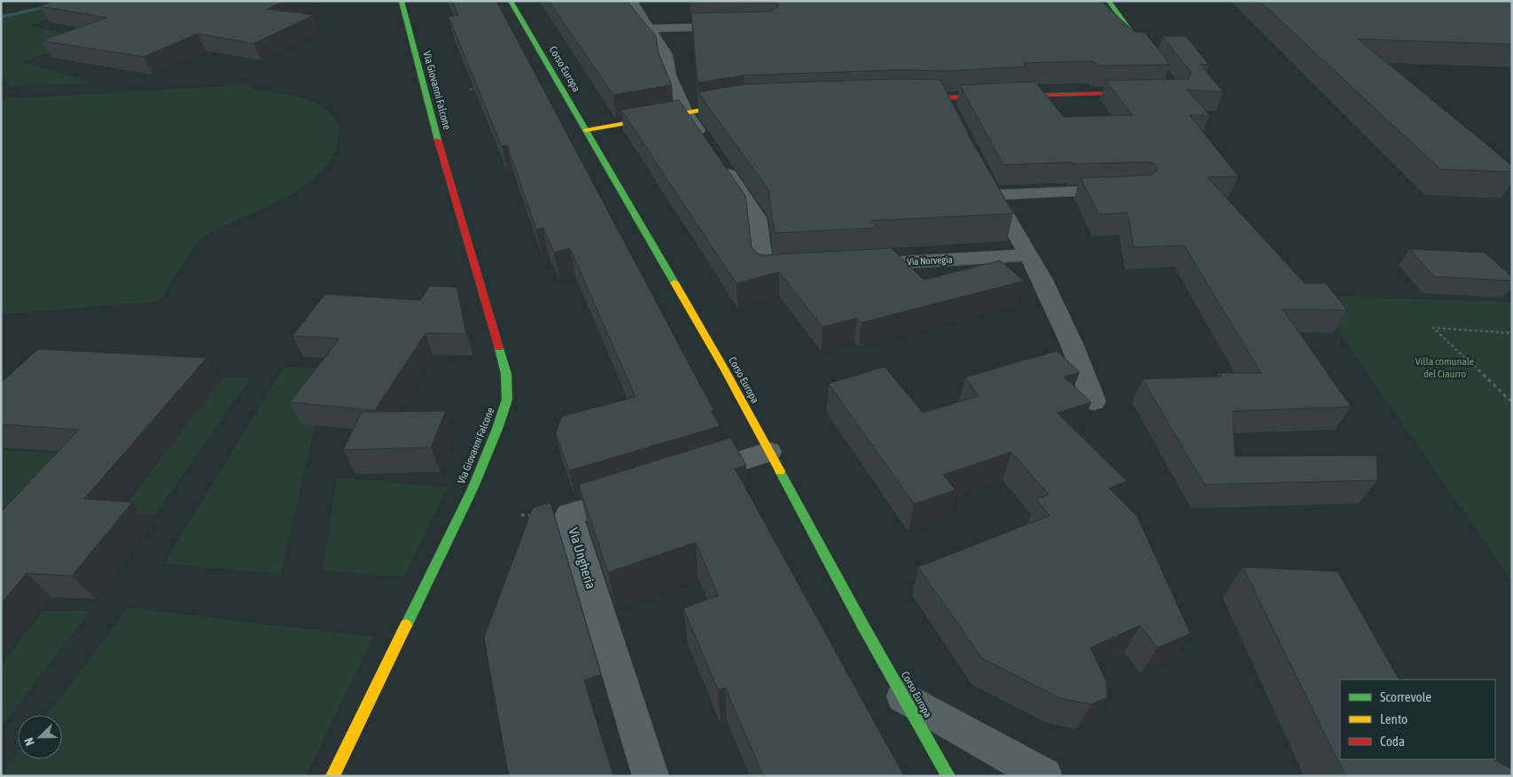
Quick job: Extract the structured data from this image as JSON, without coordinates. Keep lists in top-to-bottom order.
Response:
{
  "streets": {
    "main road": ["Corso Europa", "Via Giovanni Falcone"],
    "street": ["Via Norvegia", "Via Ungheria"]
  },
  "parks": ["Villa comunale del Ciaurro"],
  "legend": ["Scorrevole", "Lento", "Coda"],
  "north": "bottom left"
}
